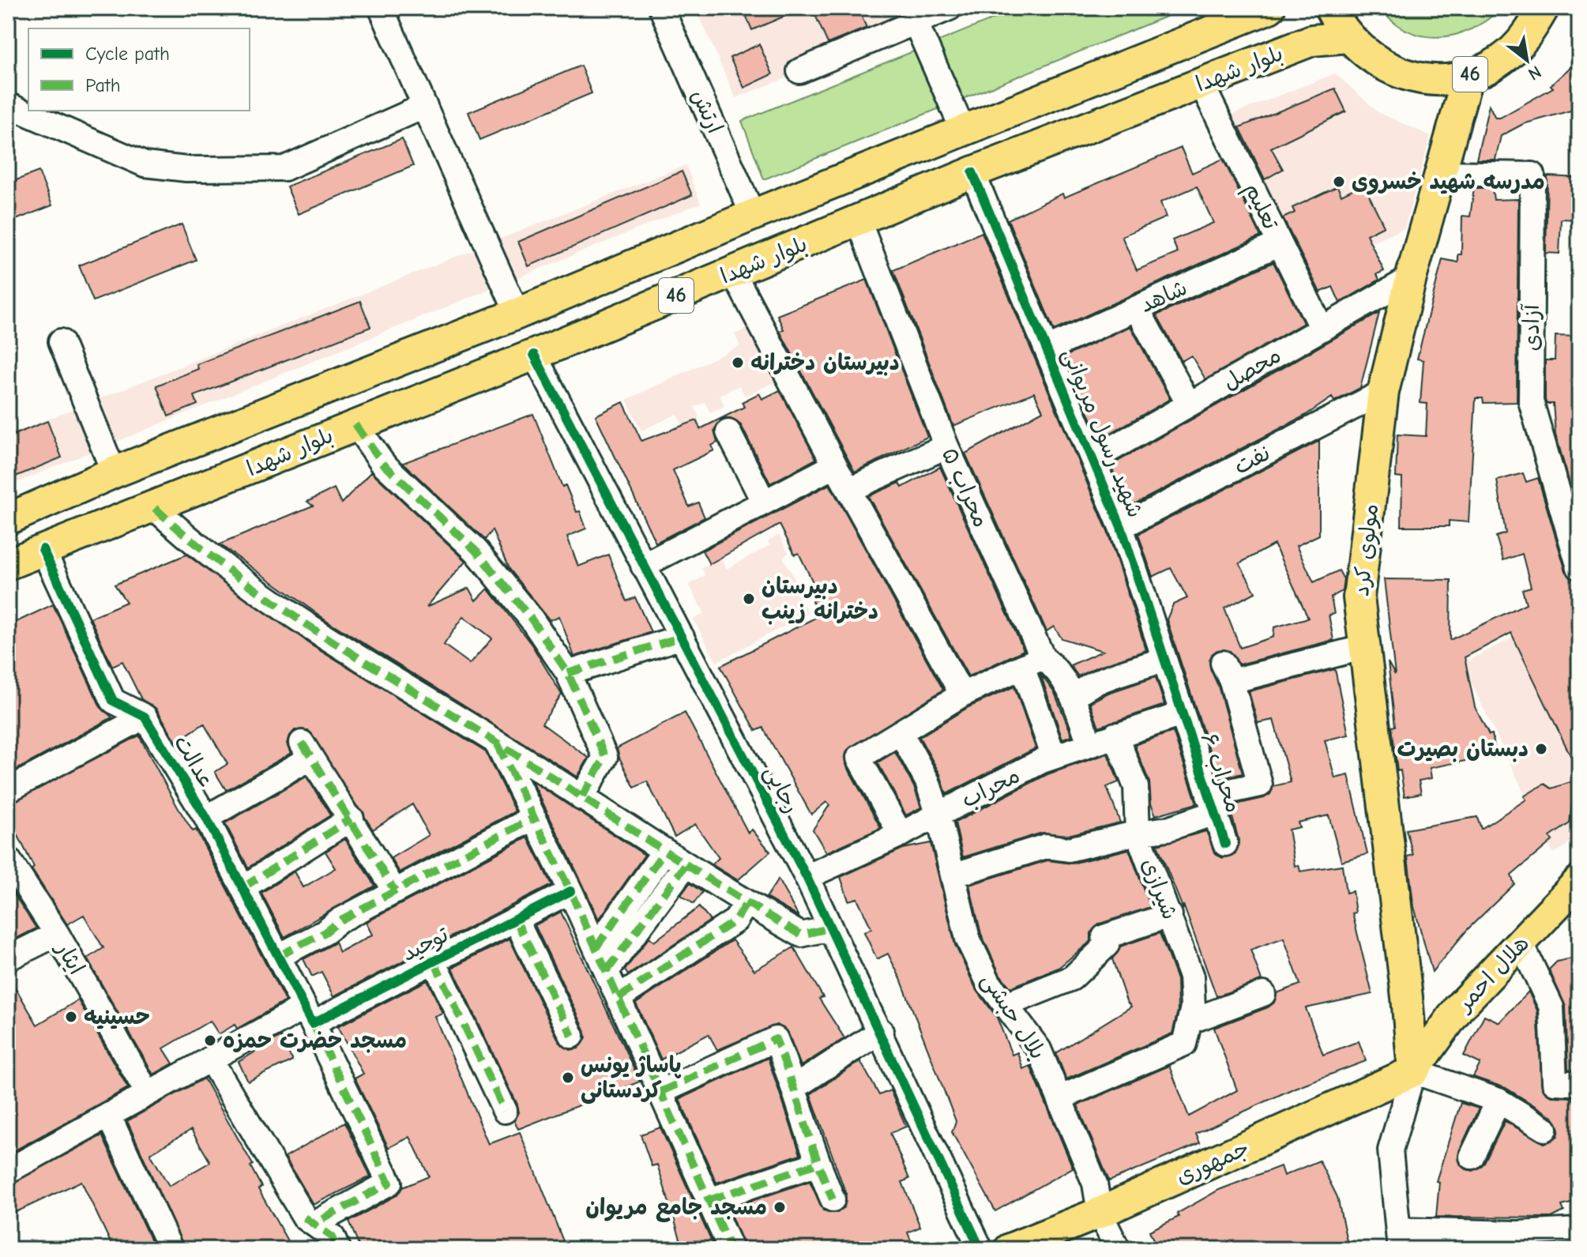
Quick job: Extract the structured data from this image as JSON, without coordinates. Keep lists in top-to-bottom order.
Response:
{
  "streets": {
    "main road": [
      "بلوار شهدا",
      "46",
      "مولوی کرد",
      "هلال احمر",
      "جمهوری"
    ],
    "street": [
      "ارتش",
      "تعلیم",
      "شاهد",
      "آزادی",
      "محصل",
      "شهید رسول مریوانی",
      "نفت",
      "محراب ۵",
      "عدالت",
      "محراب ۶",
      "محراب",
      "رجایی",
      "شیرازی",
      "توحید",
      "ایثار",
      "بلال حبشی"
    ]
  },
  "crossings": [
    ["بلوار شهدا", "46"],
    ["بلوار شهدا", "ارتش"],
    ["بلوار شهدا", "تعلیم"],
    ["بلوار شهدا", "شهید رسول مریوانی"],
    ["بلوار شهدا", "محراب ۵"],
    ["بلوار شهدا", "رجایی"],
    ["46", "مولوی کرد"],
    ["تعلیم", "شاهد"],
    ["تعلیم", "محصل"],
    ["شاهد", "شهید رسول مریوانی"],
    ["آزادی", "مولوی کرد"],
    ["محصل", "شهید رسول مریوانی"],
    ["محصل", "مولوی کرد"],
    ["شهید رسول مریوانی", "نفت"],
    ["شهید رسول مریوانی", "محراب ۶"],
    ["شهید رسول مریوانی", "محراب"],
    ["نفت", "مولوی کرد"],
    ["محراب ۵", "محراب"],
    ["مولوی کرد", "هلال احمر"],
    ["مولوی کرد", "جمهوری"],
    ["عدالت", "توحید"],
    ["محراب ۶", "محراب"],
    ["محراب", "رجایی"],
    ["محراب", "شیرازی"],
    ["محراب", "بلال حبشی"],
    ["توحید", "ایثار"],
    ["هلال احمر", "جمهوری"],
    ["بلال حبشی", "جمهوری"]
  ],
  "places": [
    "مدرسه شهید خسروی",
    "دبیرستان دخترانه",
    "دبیرستان دخترانه زینب",
    "دبستان بصیرت",
    "حسینیه",
    "مسجد حضرت حمزه",
    "پاساژ یونس کردستانی",
    "مسجد جامع مریوان"
  ],
  "legend": ["Cycle path", "Path"],
  "north": "bottom right"
}
